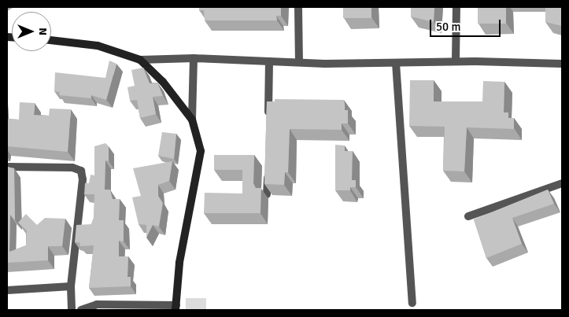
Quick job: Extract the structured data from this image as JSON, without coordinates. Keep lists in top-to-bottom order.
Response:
{
  "scale_bar": "50 m",
  "north": "right"
}
